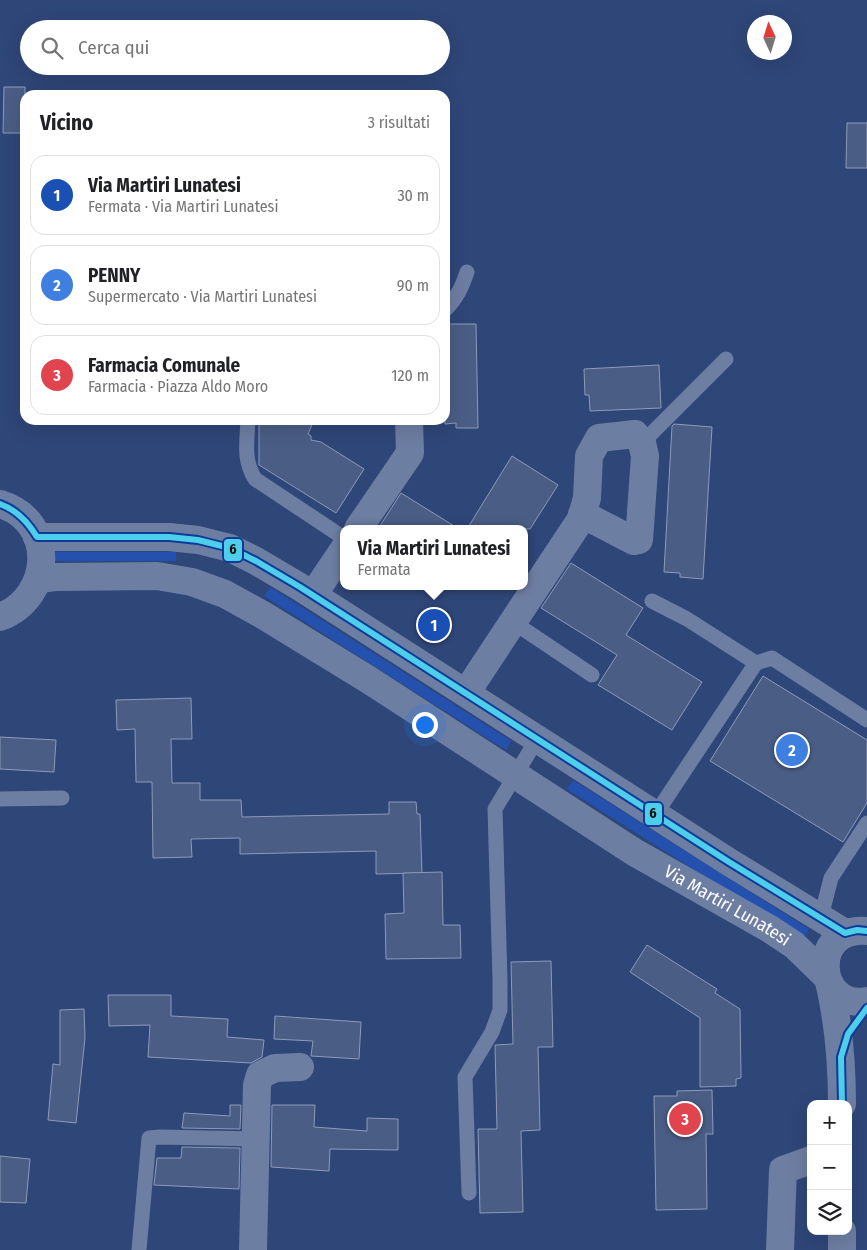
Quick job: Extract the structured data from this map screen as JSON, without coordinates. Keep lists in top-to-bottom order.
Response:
{
  "streets": {
    "street": ["Via Martiri Lunatesi"]
  },
  "lines": ["transit line 6"],
  "north": "top",
  "page": {
    "search": "Cerca qui",
    "heading": ["Vicino", "3 risultati"],
    "list": [
      {
        "mark": "1",
        "name": "Via Martiri Lunatesi",
        "note": "Fermata · Via Martiri Lunatesi",
        "value": "30 m"
      },
      {
        "mark": "2",
        "name": "PENNY",
        "note": "Supermercato · Via Martiri Lunatesi",
        "value": "90 m"
      },
      {
        "mark": "3",
        "name": "Farmacia Comunale",
        "note": "Farmacia · Piazza Aldo Moro",
        "value": "120 m"
      }
    ],
    "popup": ["Via Martiri Lunatesi", "Fermata"],
    "pins": ["1", "2", "3"],
    "map_buttons": ["+", "−"]
  }
}
